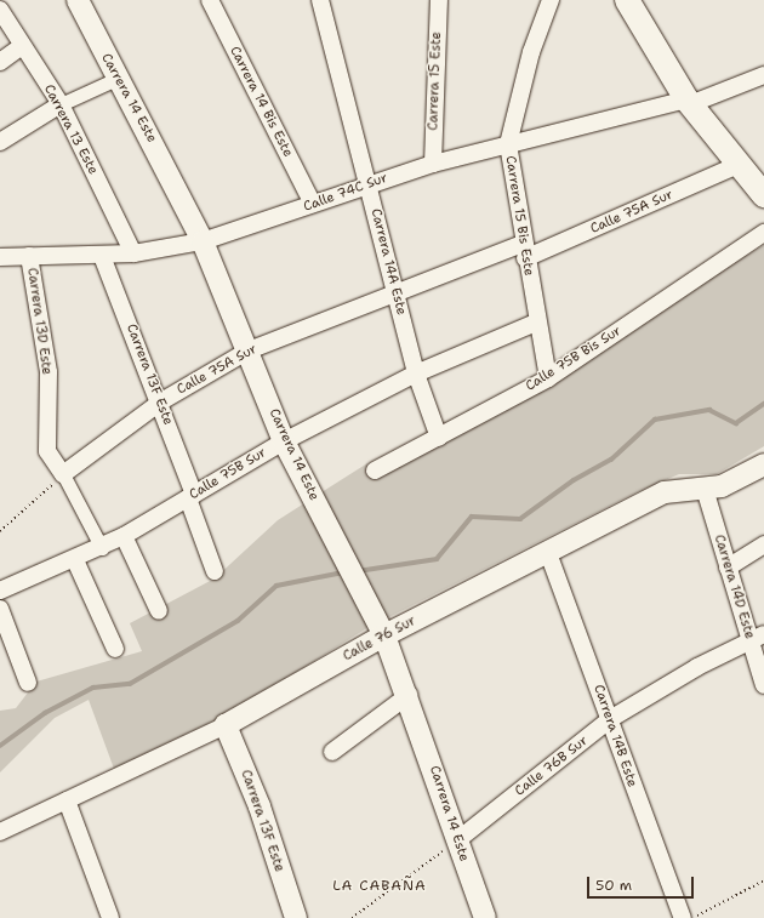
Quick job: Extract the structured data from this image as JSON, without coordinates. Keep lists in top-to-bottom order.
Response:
{
  "streets": {
    "street": [
      "Carrera 15 Este",
      "Carrera 14 Este",
      "Carrera 14 Bis Este",
      "Carrera 13 Este",
      "Calle 74C Sur",
      "Calle 75A Sur",
      "Carrera 15 Bis Este",
      "Carrera 14A Este",
      "Carrera 13D Este",
      "Calle 75B Bis Sur",
      "Carrera 13F Este",
      "Calle 75B Sur",
      "Carrera 14D Este",
      "Calle 76 Sur",
      "Carrera 14B Este",
      "Calle 76B Sur"
    ]
  },
  "crossings": [
    ["Carrera 15 Este", "Calle 74C Sur"],
    ["Carrera 14 Este", "Calle 74C Sur"],
    ["Carrera 14 Este", "Calle 75A Sur"],
    ["Carrera 14 Este", "Calle 75B Sur"],
    ["Carrera 14 Este", "Calle 76 Sur"],
    ["Carrera 14 Este", "Calle 76B Sur"],
    ["Carrera 14 Bis Este", "Calle 74C Sur"],
    ["Carrera 13 Este", "Calle 74C Sur"],
    ["Calle 74C Sur", "Carrera 15 Bis Este"],
    ["Calle 74C Sur", "Carrera 14A Este"],
    ["Calle 74C Sur", "Carrera 13D Este"],
    ["Calle 74C Sur", "Carrera 13F Este"],
    ["Calle 75A Sur", "Carrera 15 Bis Este"],
    ["Calle 75A Sur", "Carrera 14A Este"],
    ["Calle 75A Sur", "Carrera 13D Este"],
    ["Calle 75A Sur", "Carrera 13F Este"],
    ["Carrera 15 Bis Este", "Calle 75B Bis Sur"],
    ["Carrera 15 Bis Este", "Calle 75B Sur"],
    ["Carrera 14A Este", "Calle 75B Bis Sur"],
    ["Carrera 14A Este", "Calle 75B Sur"],
    ["Carrera 13D Este", "Calle 75B Sur"],
    ["Carrera 13F Este", "Calle 75B Sur"],
    ["Carrera 13F Este", "Calle 76 Sur"],
    ["Carrera 14D Este", "Calle 76 Sur"],
    ["Carrera 14D Este", "Calle 76B Sur"],
    ["Calle 76 Sur", "Carrera 14B Este"],
    ["Carrera 14B Este", "Calle 76B Sur"]
  ],
  "districts": ["LA CABAÑA"],
  "scale_bar": "50 m"
}
